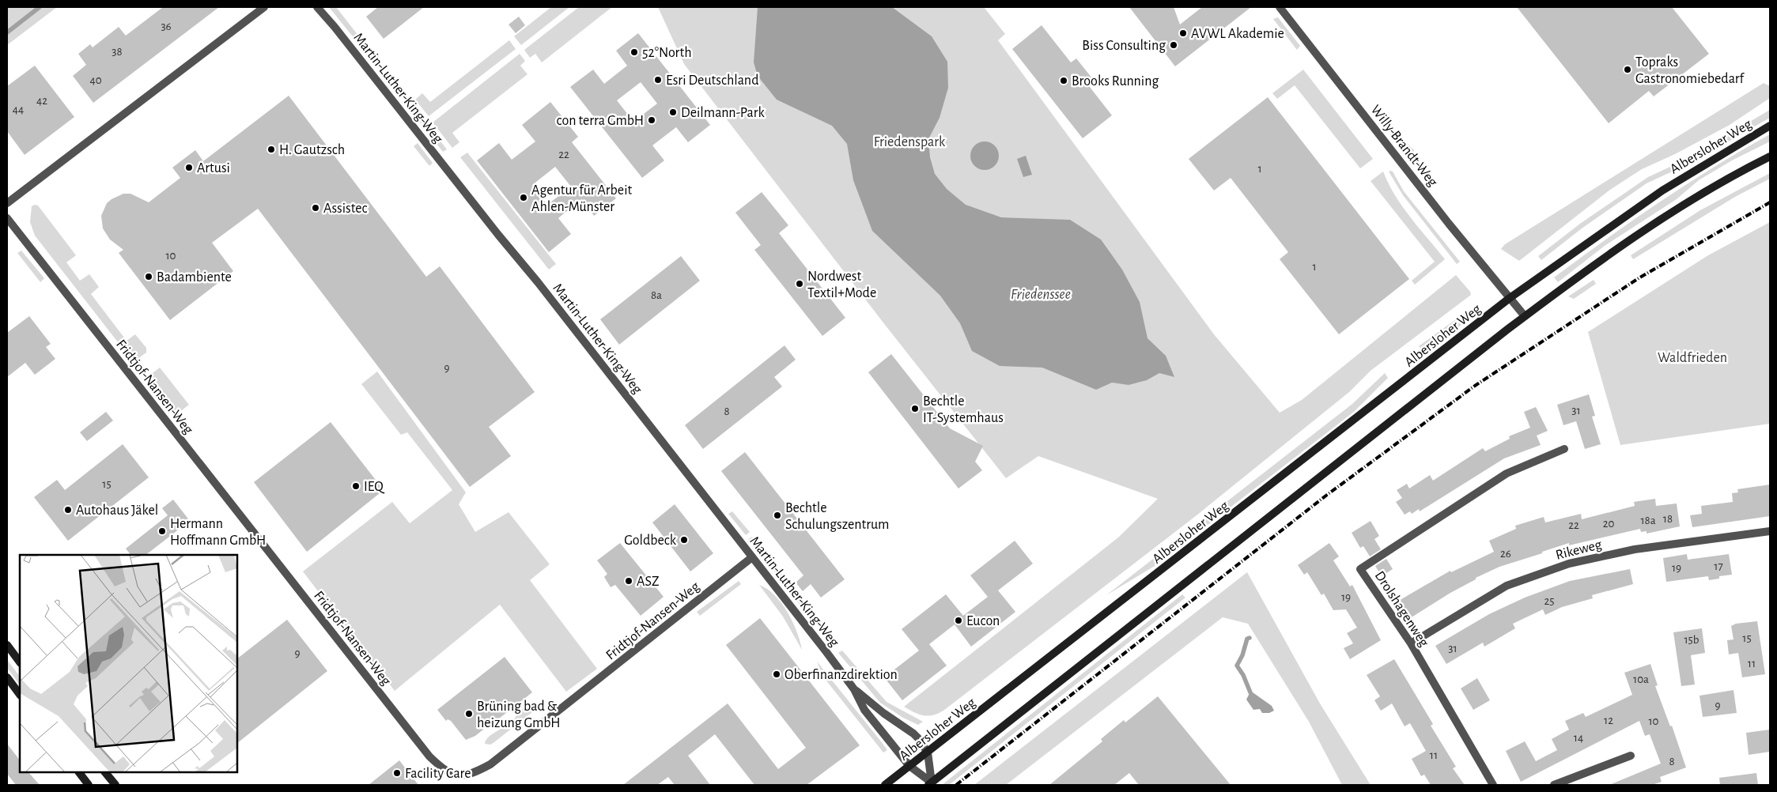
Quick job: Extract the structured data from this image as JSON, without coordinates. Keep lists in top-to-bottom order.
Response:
{
  "streets": {
    "main road": ["Albersloher Weg"],
    "street": [
      "Martin-Luther-King-Weg",
      "Willy-Brandt-Weg",
      "Fridtjof-Nansen-Weg",
      "Rikeweg",
      "Drolshagenweg"
    ]
  },
  "crossings": [
    ["Martin-Luther-King-Weg", "Albersloher Weg"],
    ["Martin-Luther-King-Weg", "Fridtjof-Nansen-Weg"],
    ["Willy-Brandt-Weg", "Albersloher Weg"],
    ["Rikeweg", "Drolshagenweg"]
  ],
  "water": ["Friedenssee"],
  "parks": ["Friedenspark", "Waldfrieden"],
  "places": [
    "AVWL Akademie",
    "Biss Consulting",
    "52°North",
    "Topraks Gastronomiebedarf",
    "Esri Deutschland",
    "Brooks Running",
    "Deilmann-Park",
    "con terra GmbH",
    "H. Gautzsch",
    "Artusi",
    "Agentur für Arbeit Ahlen-Münster",
    "Assistec",
    "Badambiente",
    "Nordwest Textil+Mode",
    "Bechtle IT-Systemhaus",
    "IEQ",
    "Autohaus Jäkel",
    "Bechtle Schulungszentrum",
    "Hermann Hoffmann GmbH",
    "Goldbeck",
    "ASZ",
    "Eucon",
    "Oberfinanzdirektion",
    "Brüning bad & heizung GmbH",
    "Facility Care"
  ],
  "house_numbers": [
    "36",
    "38",
    "40",
    "42",
    "44",
    "22",
    "1",
    "10",
    "1",
    "8a",
    "9",
    "31",
    "8",
    "15",
    "18",
    "18a",
    "20",
    "22",
    "26",
    "17",
    "19",
    "19",
    "25",
    "15",
    "15b",
    "31",
    "9",
    "11",
    "10a",
    "9",
    "12",
    "10",
    "14",
    "11",
    "8"
  ]
}
